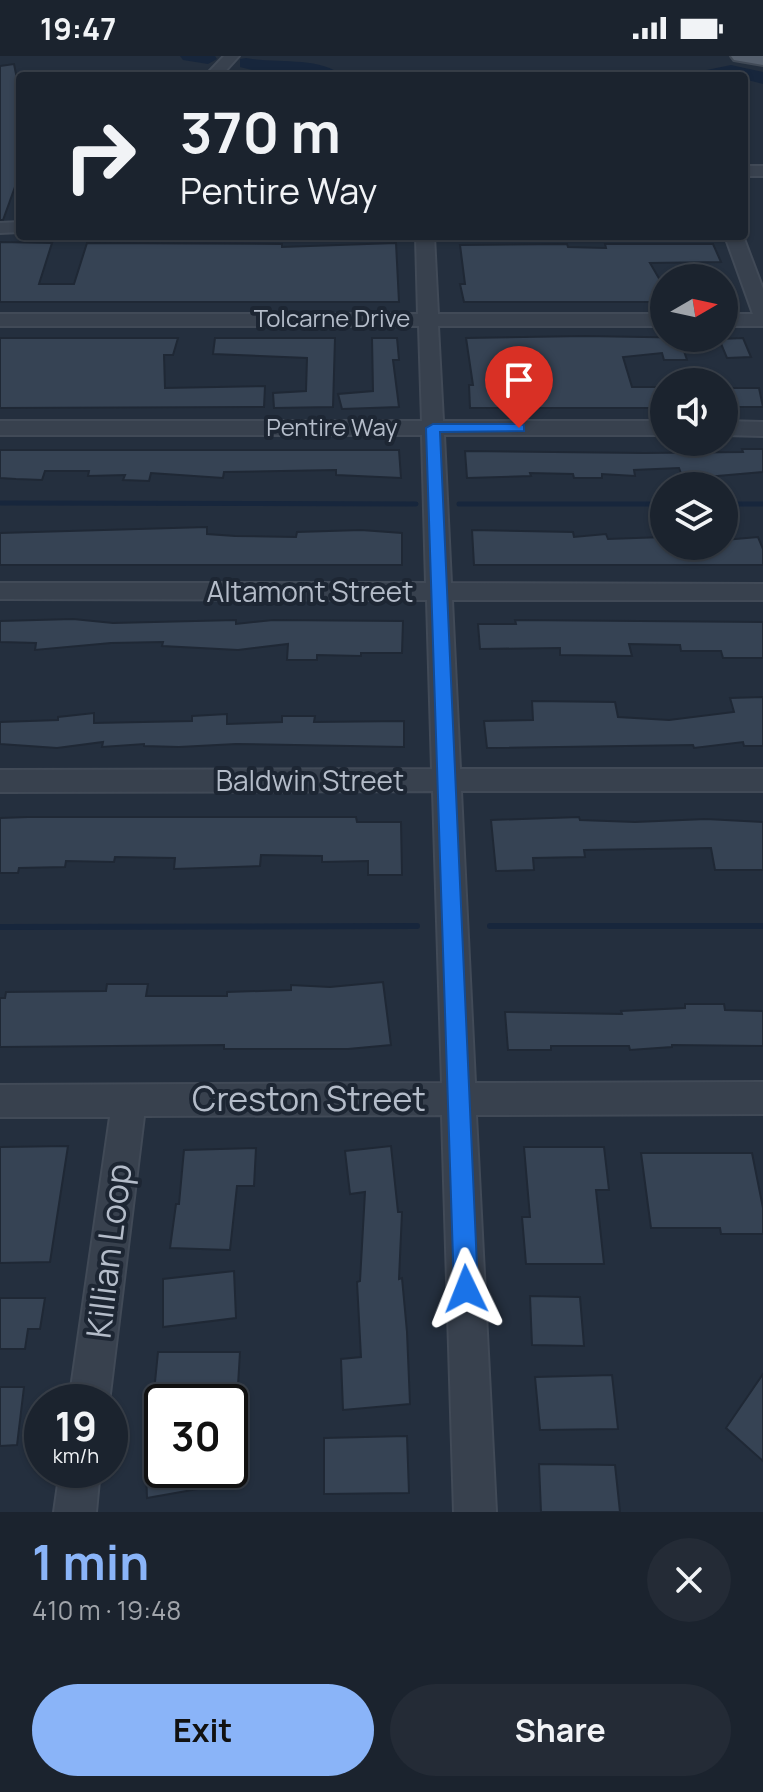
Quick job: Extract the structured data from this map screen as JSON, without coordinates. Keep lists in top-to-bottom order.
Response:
{
  "streets": {
    "street": [
      "Tolcarne Drive",
      "Pentire Way",
      "Altamont Street",
      "Baldwin Street",
      "Creston Street",
      "Killian Loop"
    ]
  },
  "crossings": [
    ["Creston Street", "Killian Loop"]
  ],
  "north": "right",
  "page": {
    "status": "19:47",
    "turn": ["370 m", "Pentire Way"],
    "speed": "19 km/h",
    "limit": "30",
    "heading": ["1 min", "410 m · 19:48"],
    "buttons": ["Exit", "Share"]
  }
}
